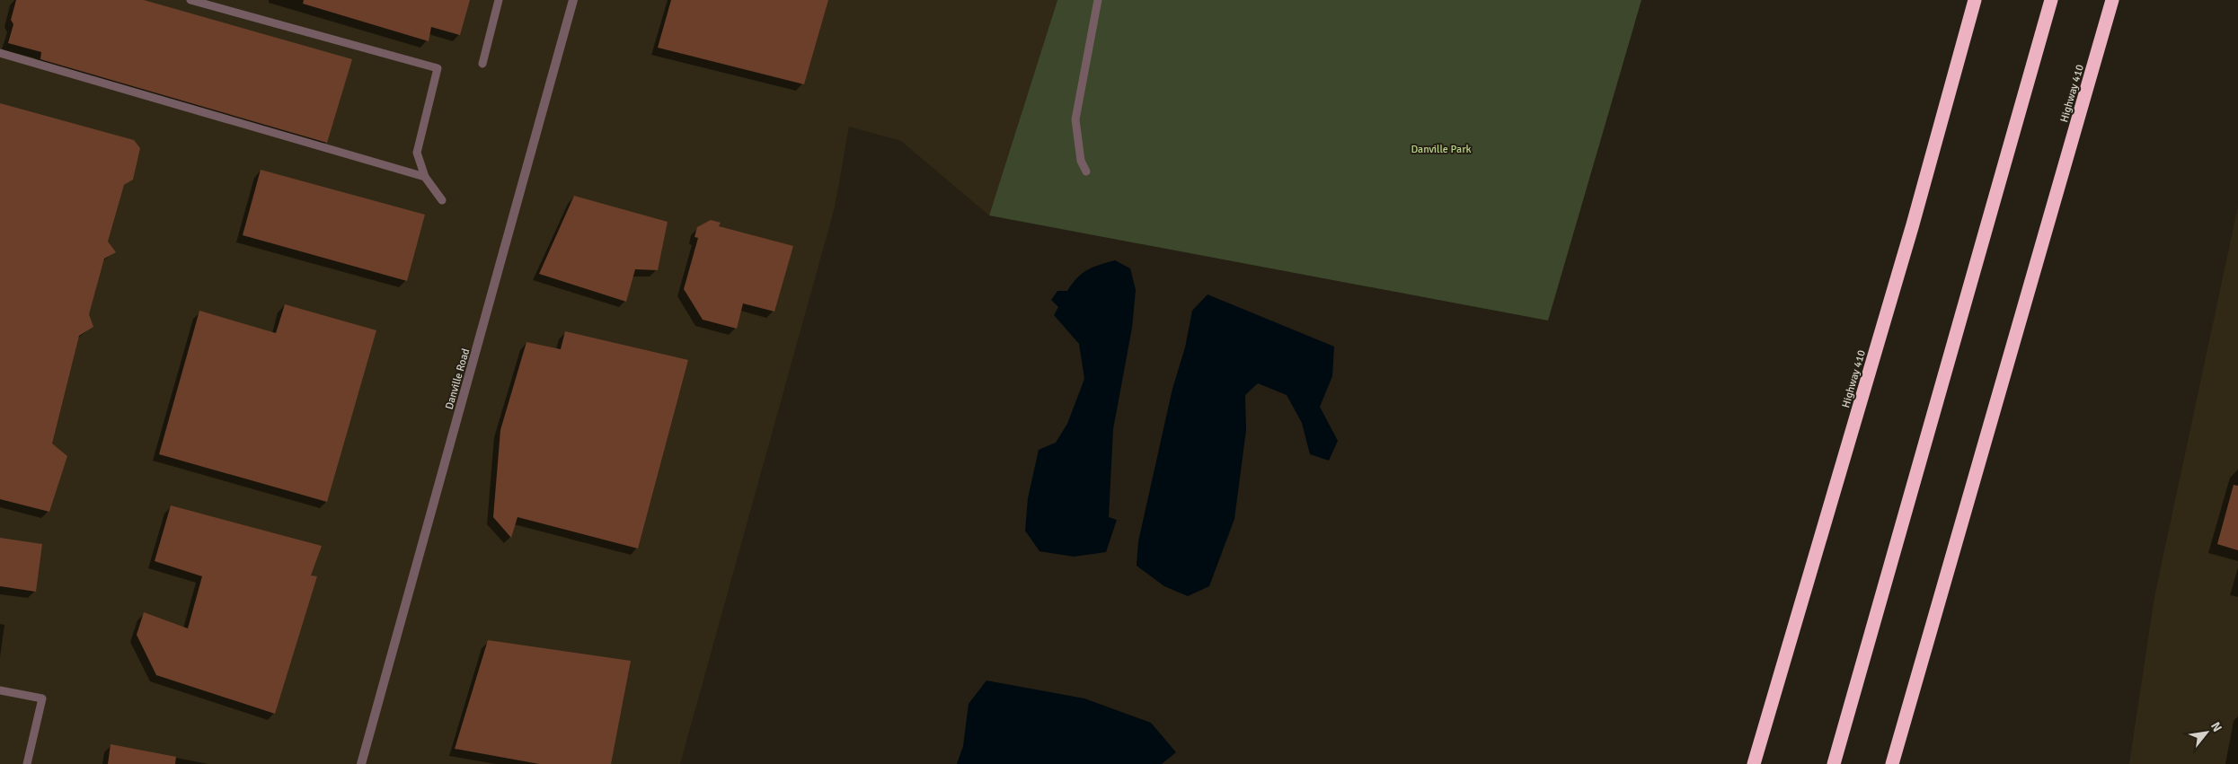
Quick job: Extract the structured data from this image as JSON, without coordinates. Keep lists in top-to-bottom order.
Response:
{
  "streets": {
    "highway": ["Highway 410"],
    "street": ["Danville Road"]
  },
  "parks": ["Danville Park"],
  "north": "top right"
}
